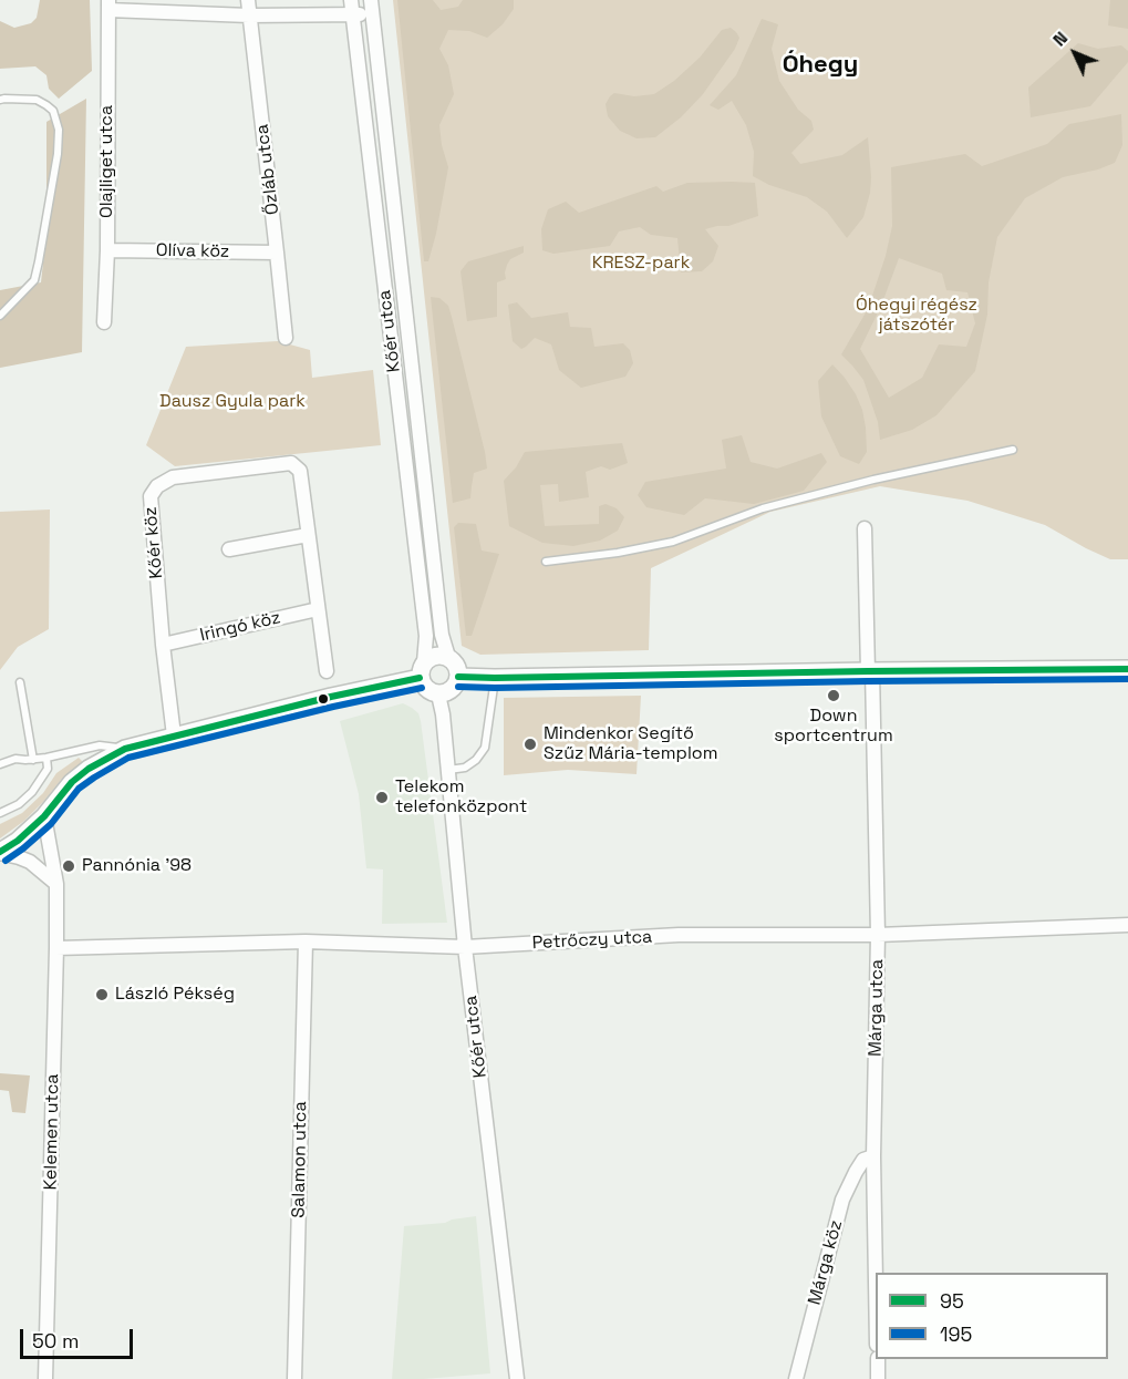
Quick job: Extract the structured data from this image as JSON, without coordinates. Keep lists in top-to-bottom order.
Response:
{
  "streets": {
    "street": [
      "Olajliget utca",
      "Őzláb utca",
      "Olíva köz",
      "Kőér utca",
      "Kőér köz",
      "Iringó köz",
      "Petrőczy utca",
      "Márga utca",
      "Kelemen utca",
      "Salamon utca",
      "Márga köz"
    ]
  },
  "crossings": [
    ["Olajliget utca", "Olíva köz"],
    ["Őzláb utca", "Olíva köz"],
    ["Kőér utca", "Petrőczy utca"],
    ["Kőér köz", "Iringó köz"],
    ["Petrőczy utca", "Márga utca"],
    ["Petrőczy utca", "Kelemen utca"],
    ["Petrőczy utca", "Salamon utca"],
    ["Márga utca", "Márga köz"]
  ],
  "districts": ["Óhegy"],
  "parks": ["KRESZ-park", "Óhegyi régész játszótér", "Dausz Gyula park"],
  "places": [
    "Down sportcentrum",
    "Mindenkor Segítő Szűz Mária-templom",
    "Telekom telefonközpont",
    "Pannónia '98",
    "László Pékség"
  ],
  "lines": ["transit line 95", "transit line 195"],
  "legend": ["95", "195"],
  "scale_bar": "50 m",
  "north": "top left"
}
